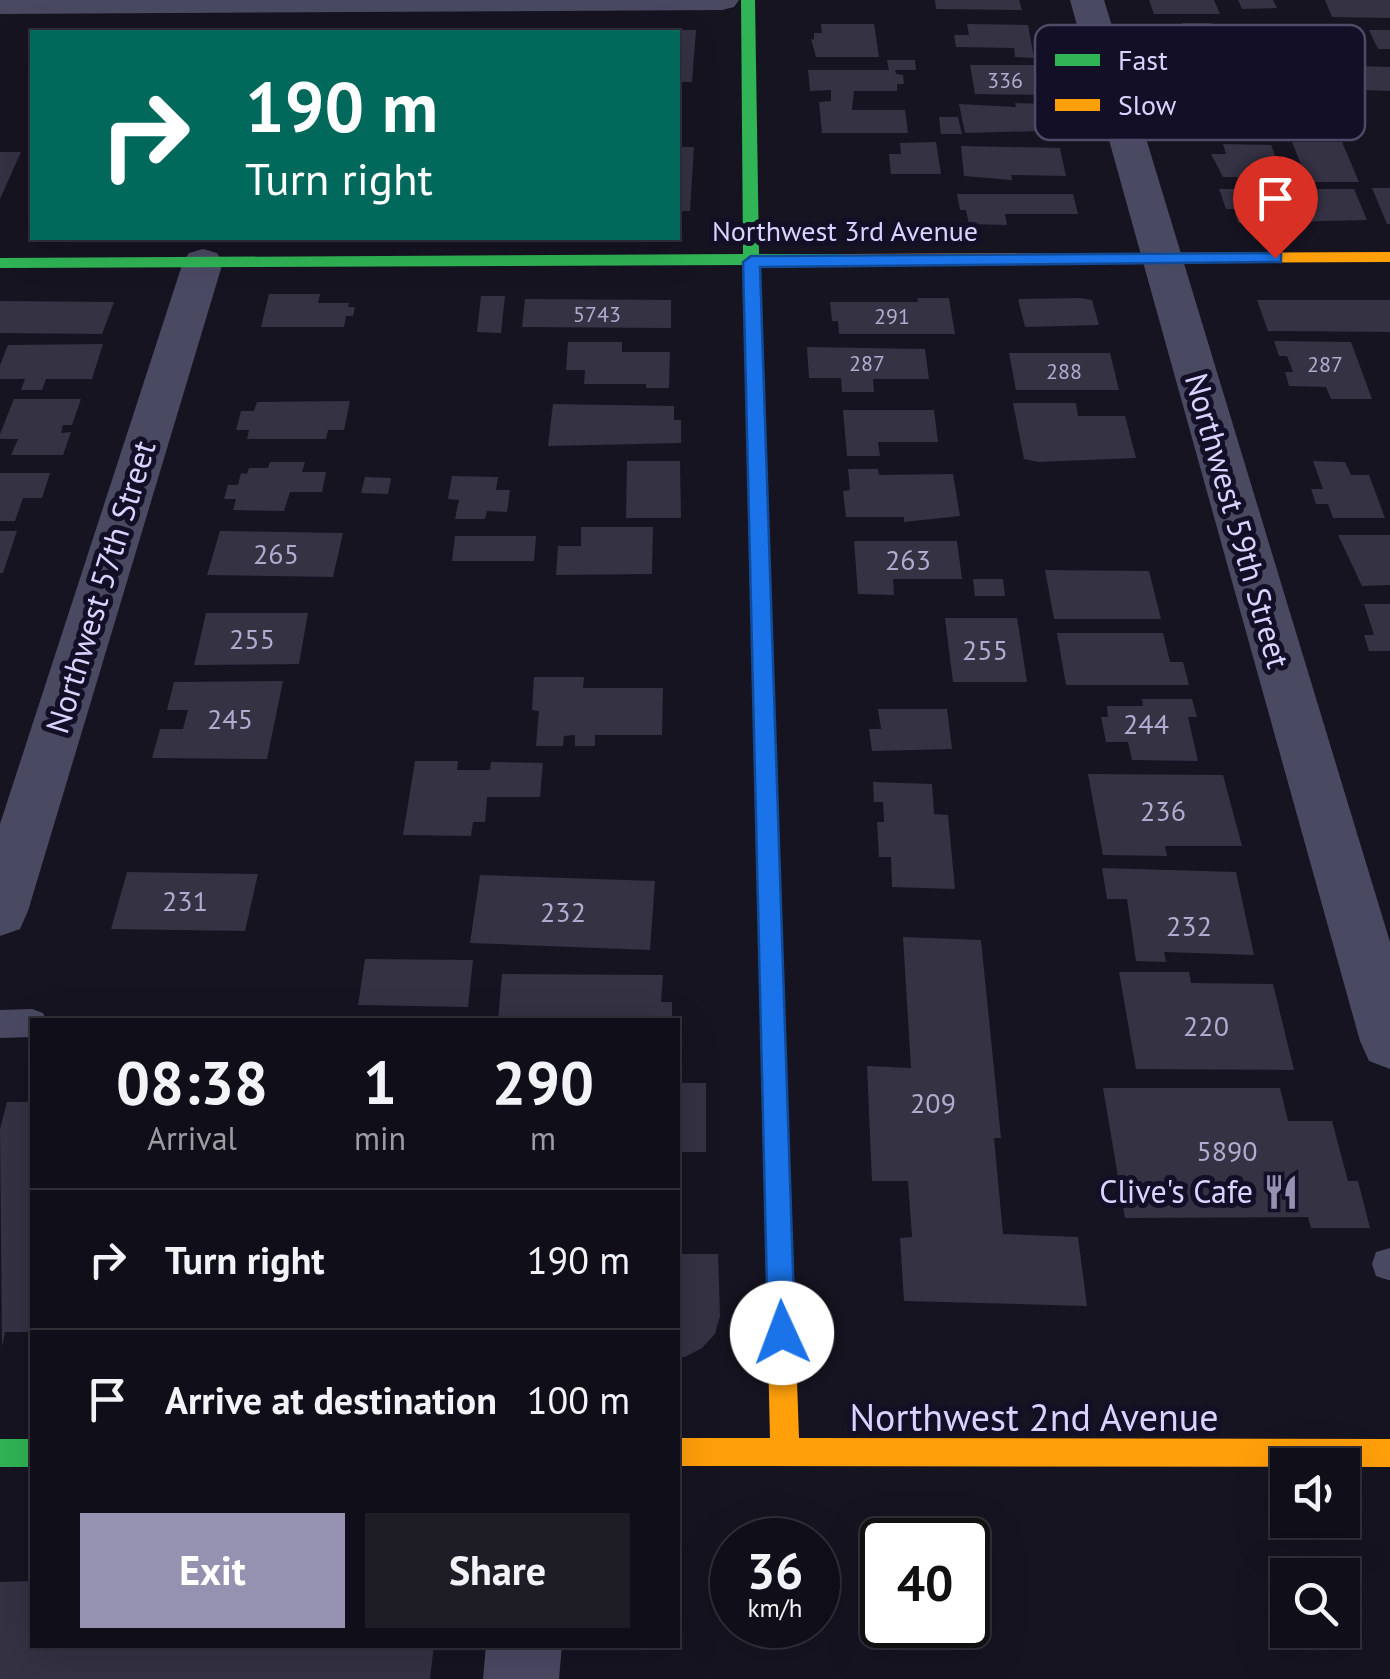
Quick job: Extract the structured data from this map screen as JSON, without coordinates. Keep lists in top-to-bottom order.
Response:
{
  "streets": {
    "street": [
      "Northwest 3rd Avenue",
      "Northwest 59th Street",
      "Northwest 57th Street",
      "Northwest 2nd Avenue"
    ]
  },
  "crossings": [
    ["Northwest 3rd Avenue", "Northwest 59th Street"],
    ["Northwest 3rd Avenue", "Northwest 57th Street"]
  ],
  "places": {
    "restaurant": ["Clive's Cafe"]
  },
  "house_numbers": [
    "336",
    "5743",
    "291",
    "287",
    "287",
    "288",
    "265",
    "263",
    "255",
    "255",
    "245",
    "244",
    "236",
    "231",
    "232",
    "232",
    "220",
    "209",
    "5890"
  ],
  "legend": ["Fast", "Slow"],
  "page": {
    "turn": ["190 m", "Turn right"],
    "eta": [
      "08:38",
      "Arrival",
      "1",
      "min",
      "290",
      "m"
    ],
    "list": [
      {
        "name": "Turn right",
        "value": "190 m"
      },
      {
        "name": "Arrive at destination",
        "value": "100 m"
      }
    ],
    "buttons": ["Exit", "Share"],
    "speed": "36 km/h",
    "limit": "40"
  }
}
